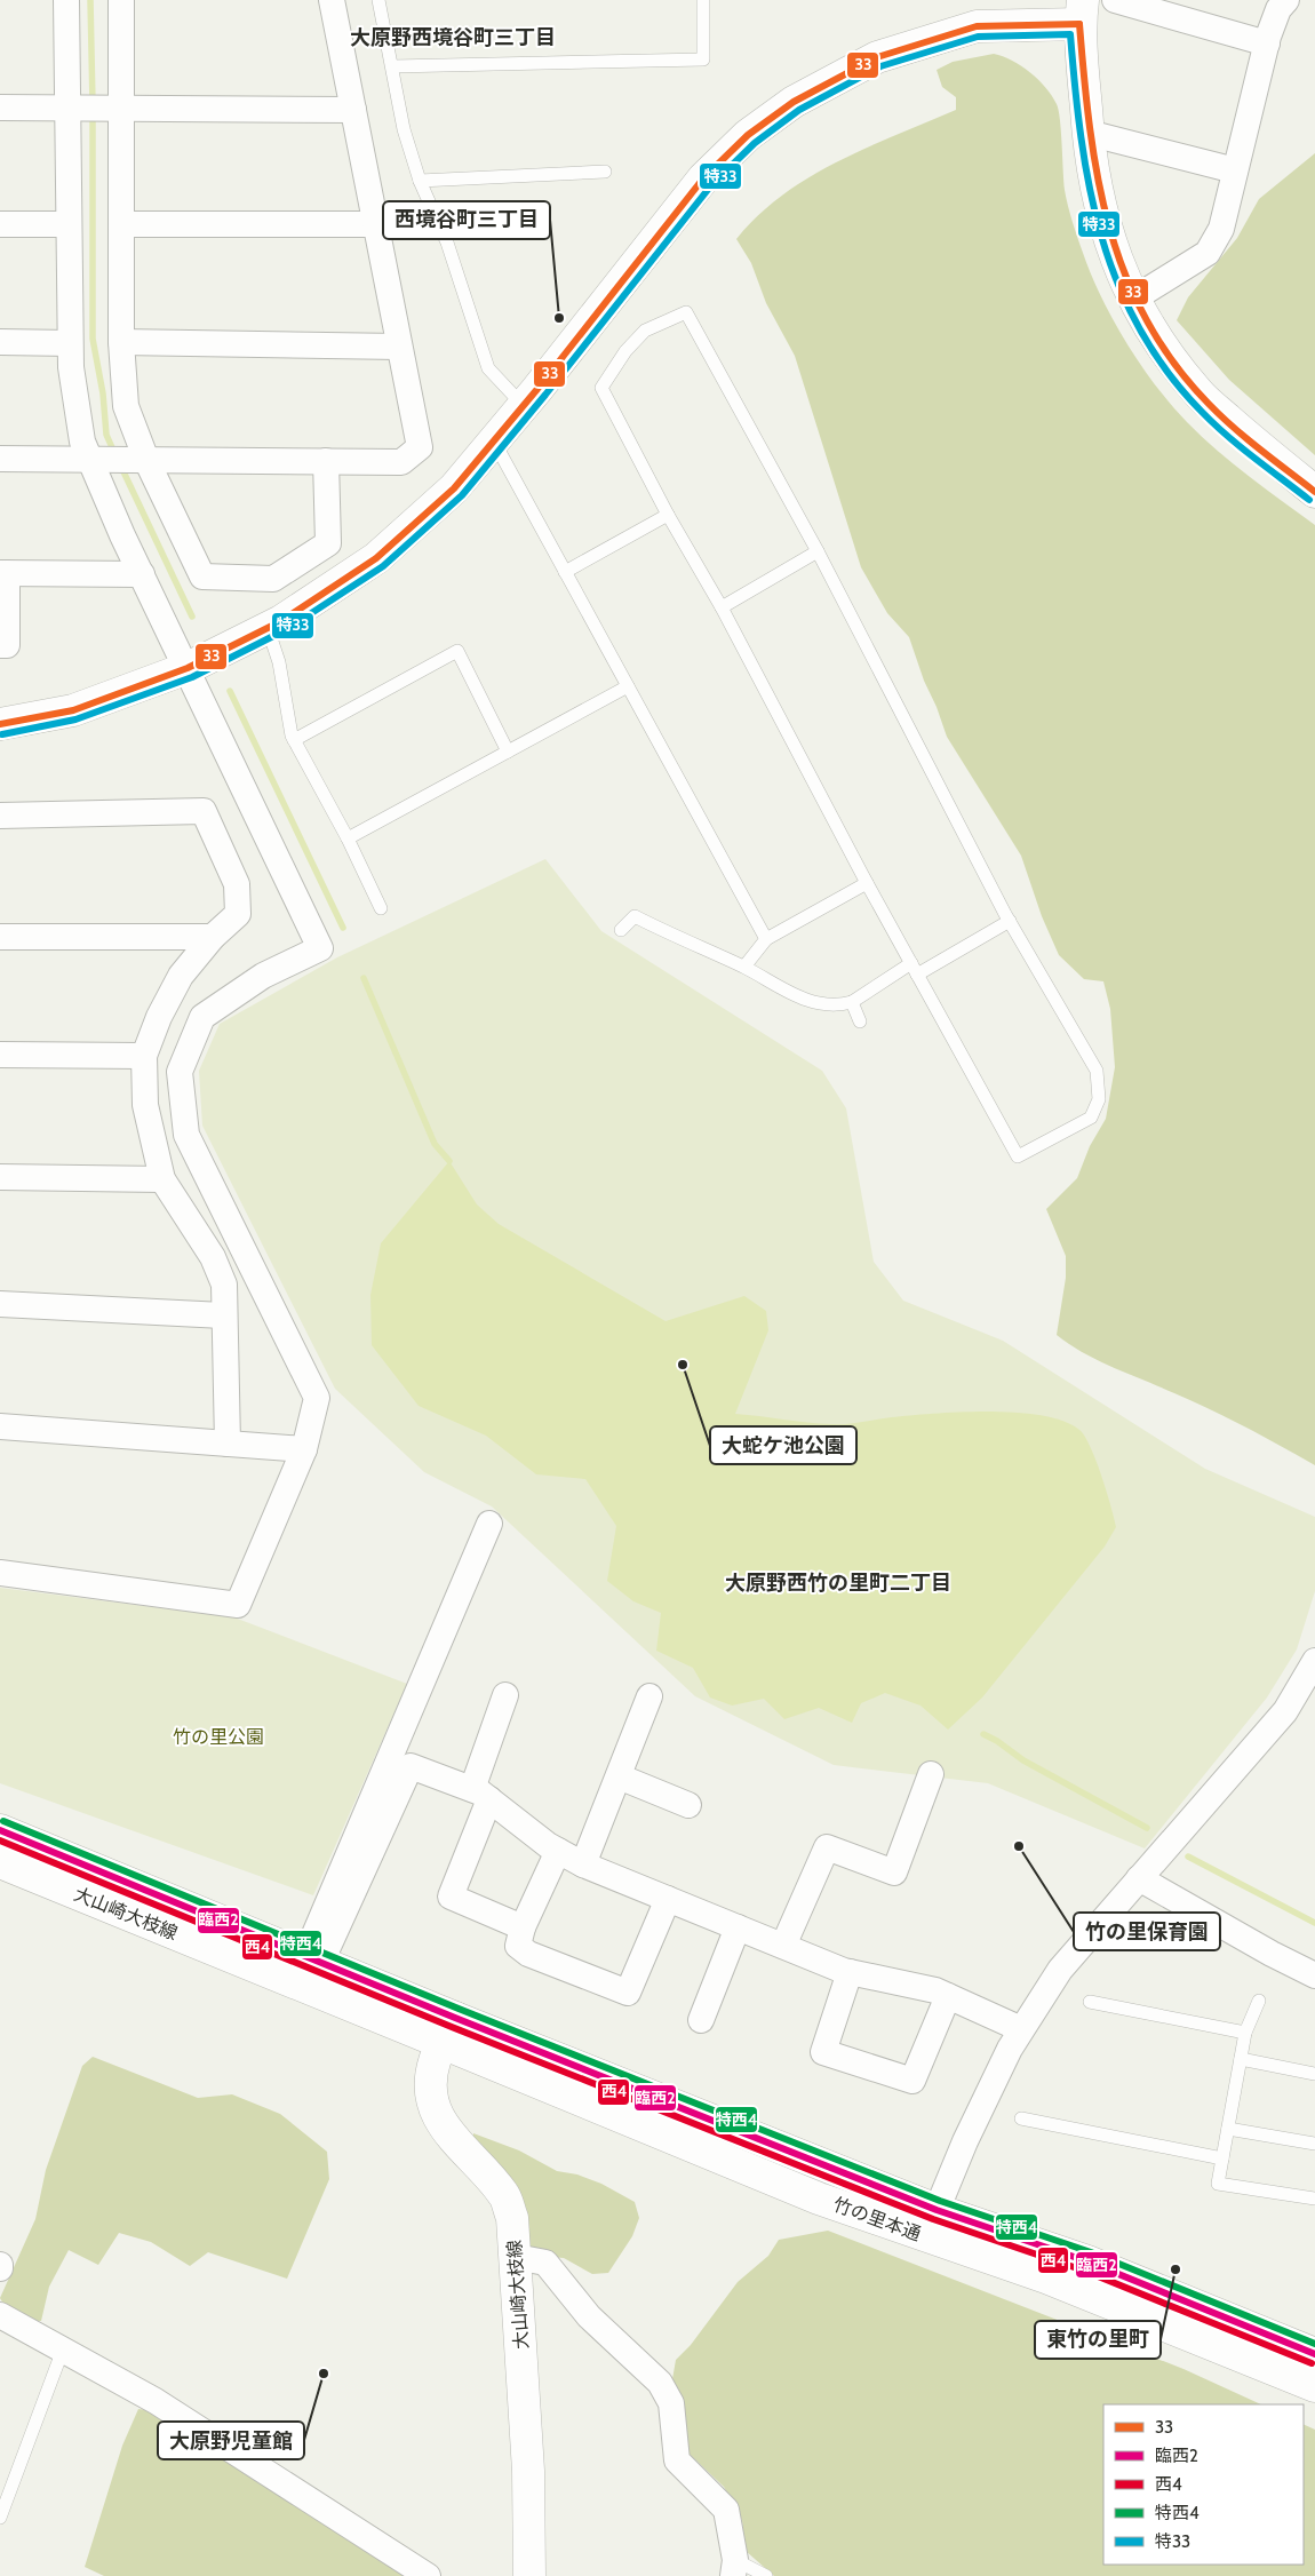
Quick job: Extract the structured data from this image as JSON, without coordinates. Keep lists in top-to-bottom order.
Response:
{
  "streets": {
    "street": ["大山崎大枝線", "竹の里本通"]
  },
  "crossings": [
    ["大山崎大枝線", "竹の里本通"]
  ],
  "districts": ["大原野西境谷町三丁目", "大原野西竹の里町二丁目"],
  "parks": ["竹の里公園"],
  "places": [
    "西境谷町三丁目",
    "大蛇ケ池公園",
    "竹の里保育園",
    "東竹の里町",
    "大原野児童館"
  ],
  "lines": [
    "transit line 33",
    "transit line 特33",
    "transit line 特西4",
    "transit line 臨西2",
    "transit line 西4"
  ],
  "legend": [
    "33",
    "臨西2",
    "西4",
    "特西4",
    "特33"
  ]
}
